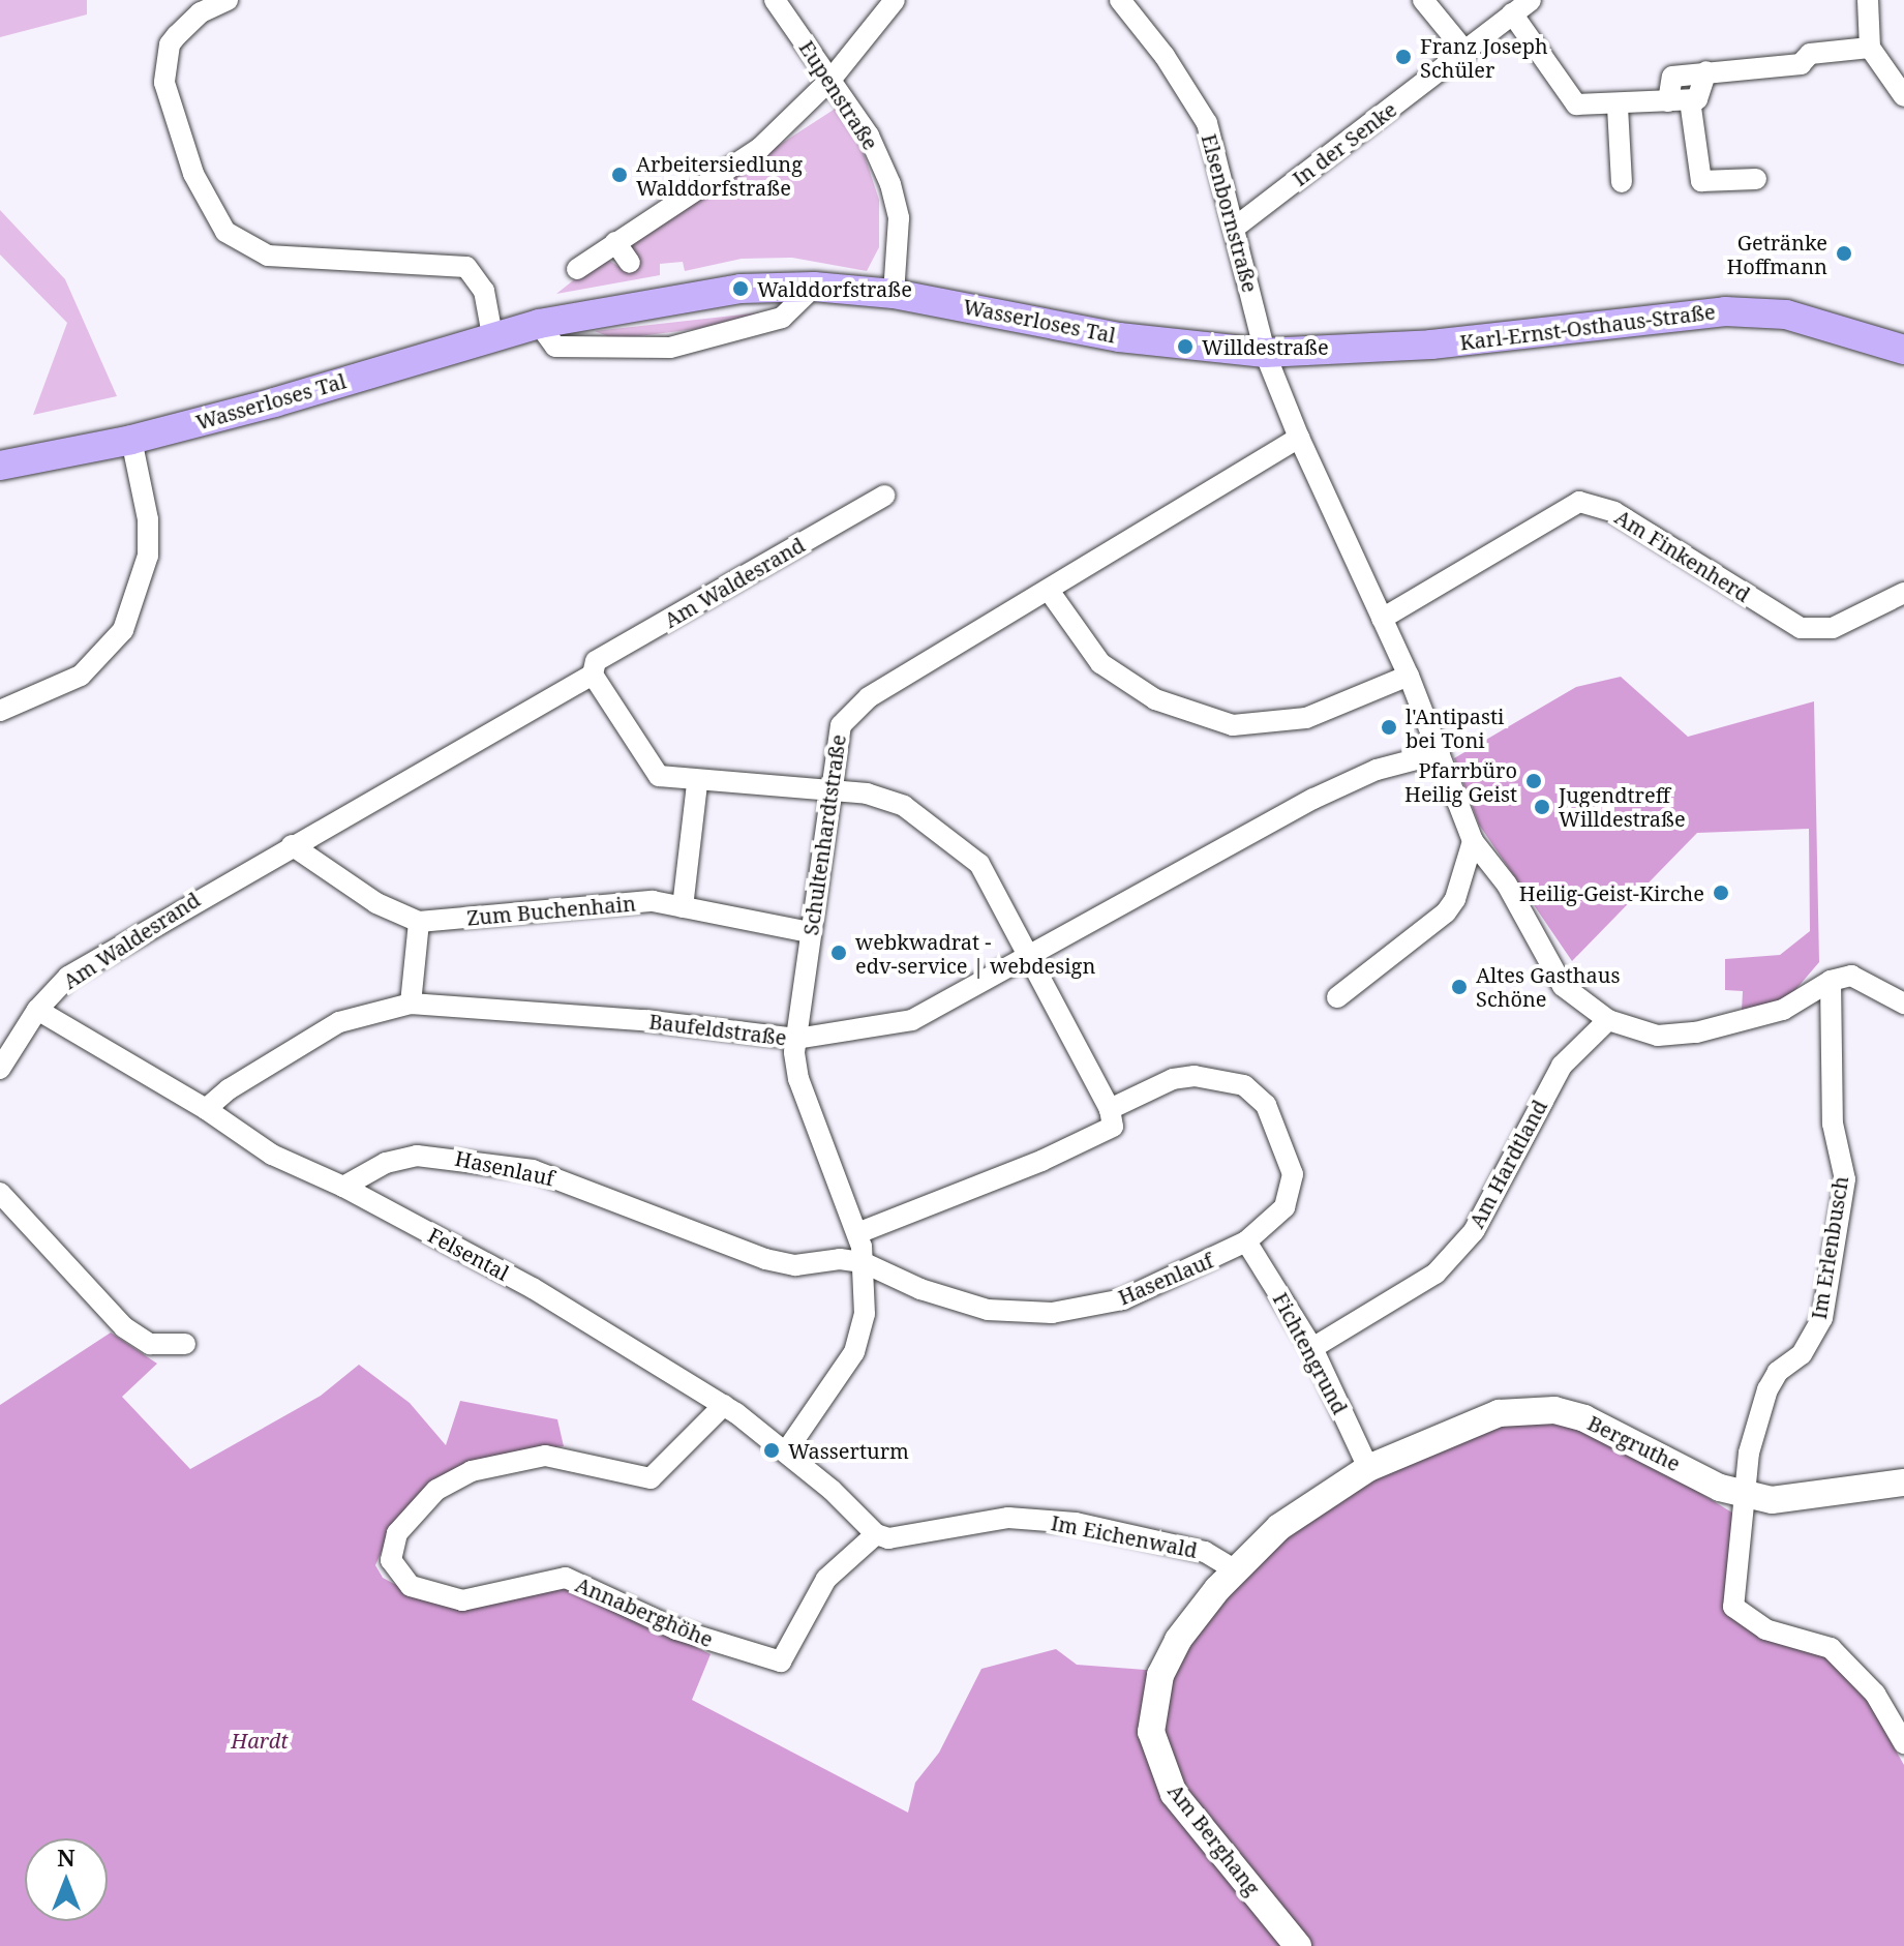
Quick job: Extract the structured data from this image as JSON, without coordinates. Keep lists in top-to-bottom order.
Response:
{
  "streets": {
    "main road": ["Wasserloses Tal", "Karl-Ernst-Osthaus-Straße"],
    "street": [
      "Eupenstraße",
      "In der Senke",
      "Elsenbornstraße",
      "Am Finkenherd",
      "Am Waldesrand",
      "Schultenhardtstraße",
      "Zum Buchenhain",
      "Baufeldstraße",
      "Am Hardtland",
      "Hasenlauf",
      "Im Erlenbusch",
      "Felsental",
      "Fichtengrund",
      "Bergruthe",
      "Im Eichenwald",
      "Annaberghöhe",
      "Am Berghang"
    ]
  },
  "crossings": [
    ["Eupenstraße", "Wasserloses Tal"],
    ["In der Senke", "Elsenbornstraße"],
    ["Elsenbornstraße", "Wasserloses Tal"],
    ["Elsenbornstraße", "Karl-Ernst-Osthaus-Straße"],
    ["Wasserloses Tal", "Karl-Ernst-Osthaus-Straße"],
    ["Am Waldesrand", "Felsental"],
    ["Schultenhardtstraße", "Zum Buchenhain"],
    ["Schultenhardtstraße", "Baufeldstraße"],
    ["Schultenhardtstraße", "Hasenlauf"],
    ["Schultenhardtstraße", "Felsental"],
    ["Baufeldstraße", "Felsental"],
    ["Am Hardtland", "Fichtengrund"],
    ["Hasenlauf", "Felsental"],
    ["Hasenlauf", "Fichtengrund"],
    ["Im Erlenbusch", "Bergruthe"],
    ["Felsental", "Im Eichenwald"],
    ["Felsental", "Annaberghöhe"],
    ["Fichtengrund", "Bergruthe"],
    ["Fichtengrund", "Am Berghang"],
    ["Bergruthe", "Am Berghang"],
    ["Im Eichenwald", "Annaberghöhe"],
    ["Im Eichenwald", "Am Berghang"]
  ],
  "parks": ["Hardt"],
  "places": [
    "Franz Joseph Schüler",
    "Arbeitersiedlung Walddorfstraße",
    "Getränke Hoffmann",
    "Walddorfstraße",
    "Willdestraße",
    "l'Antipasti bei Toni",
    "Pfarrbüro Heilig Geist",
    "Jugendtreff Willdestraße",
    "Heilig-Geist-Kirche",
    "webkwadrat - edv-service | webdesign",
    "Altes Gasthaus Schöne",
    "Wasserturm"
  ],
  "north": "top"
}
